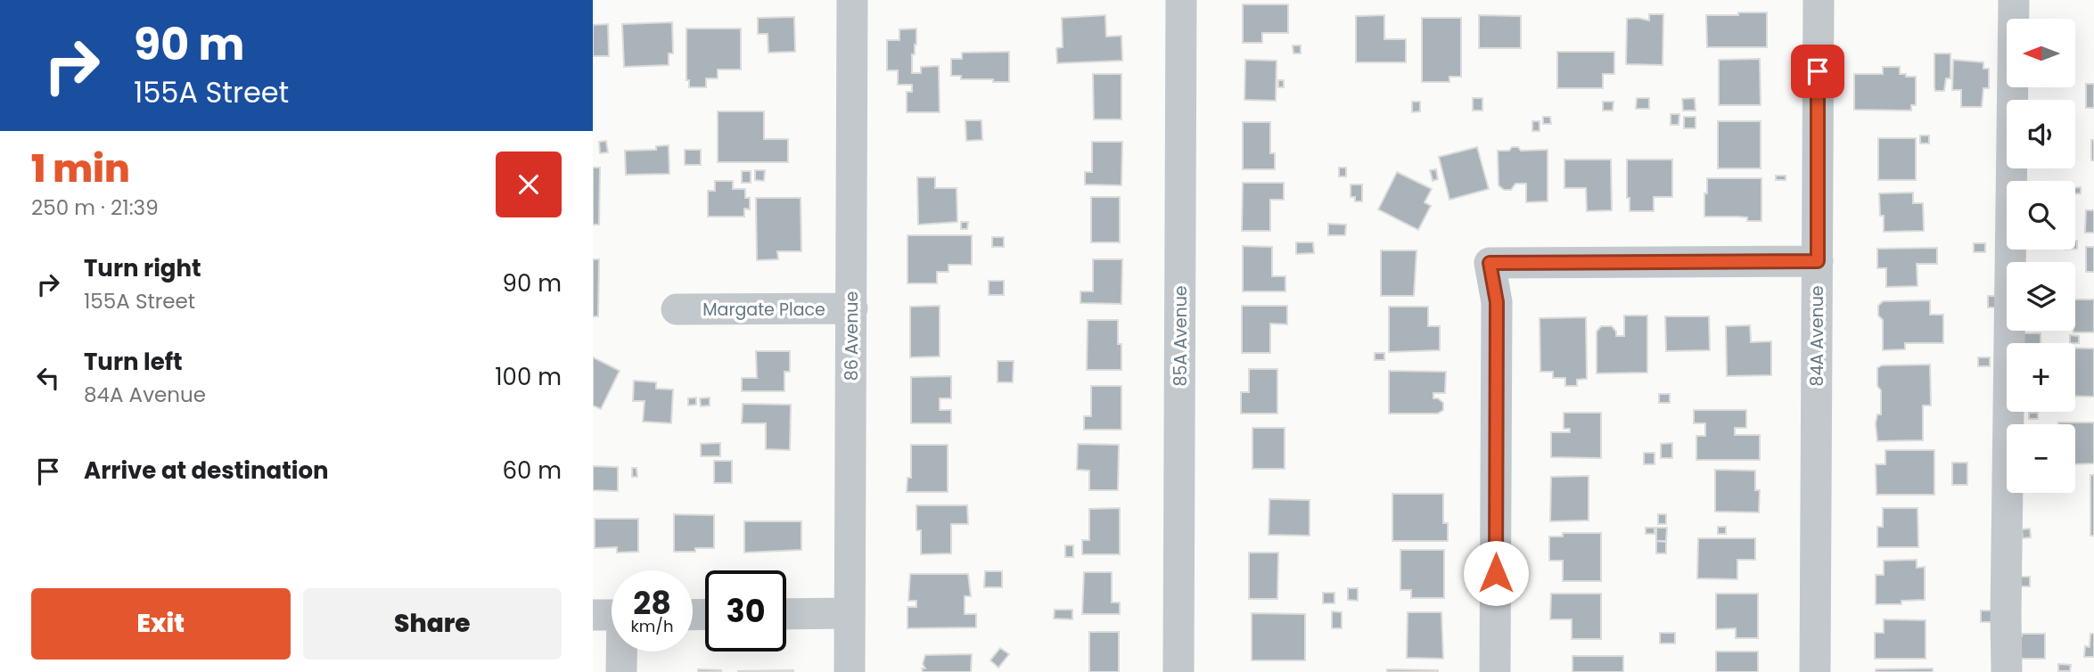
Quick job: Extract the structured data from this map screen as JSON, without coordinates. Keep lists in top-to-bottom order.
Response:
{
  "streets": {
    "street": [
      "Margate Place",
      "86 Avenue",
      "85A Avenue",
      "84A Avenue"
    ]
  },
  "crossings": [
    ["Margate Place", "86 Avenue"]
  ],
  "north": "left",
  "page": {
    "turn": ["90 m", "155A Street"],
    "map_buttons": ["+", "−"],
    "heading": ["1 min", "250 m · 21:39"],
    "list": [
      {
        "name": "Turn right",
        "note": "155A Street",
        "value": "90 m"
      },
      {
        "name": "Turn left",
        "note": "84A Avenue",
        "value": "100 m"
      },
      {
        "name": "Arrive at destination",
        "value": "60 m"
      }
    ],
    "speed": "28 km/h",
    "limit": "30",
    "buttons": ["Exit", "Share"]
  }
}
